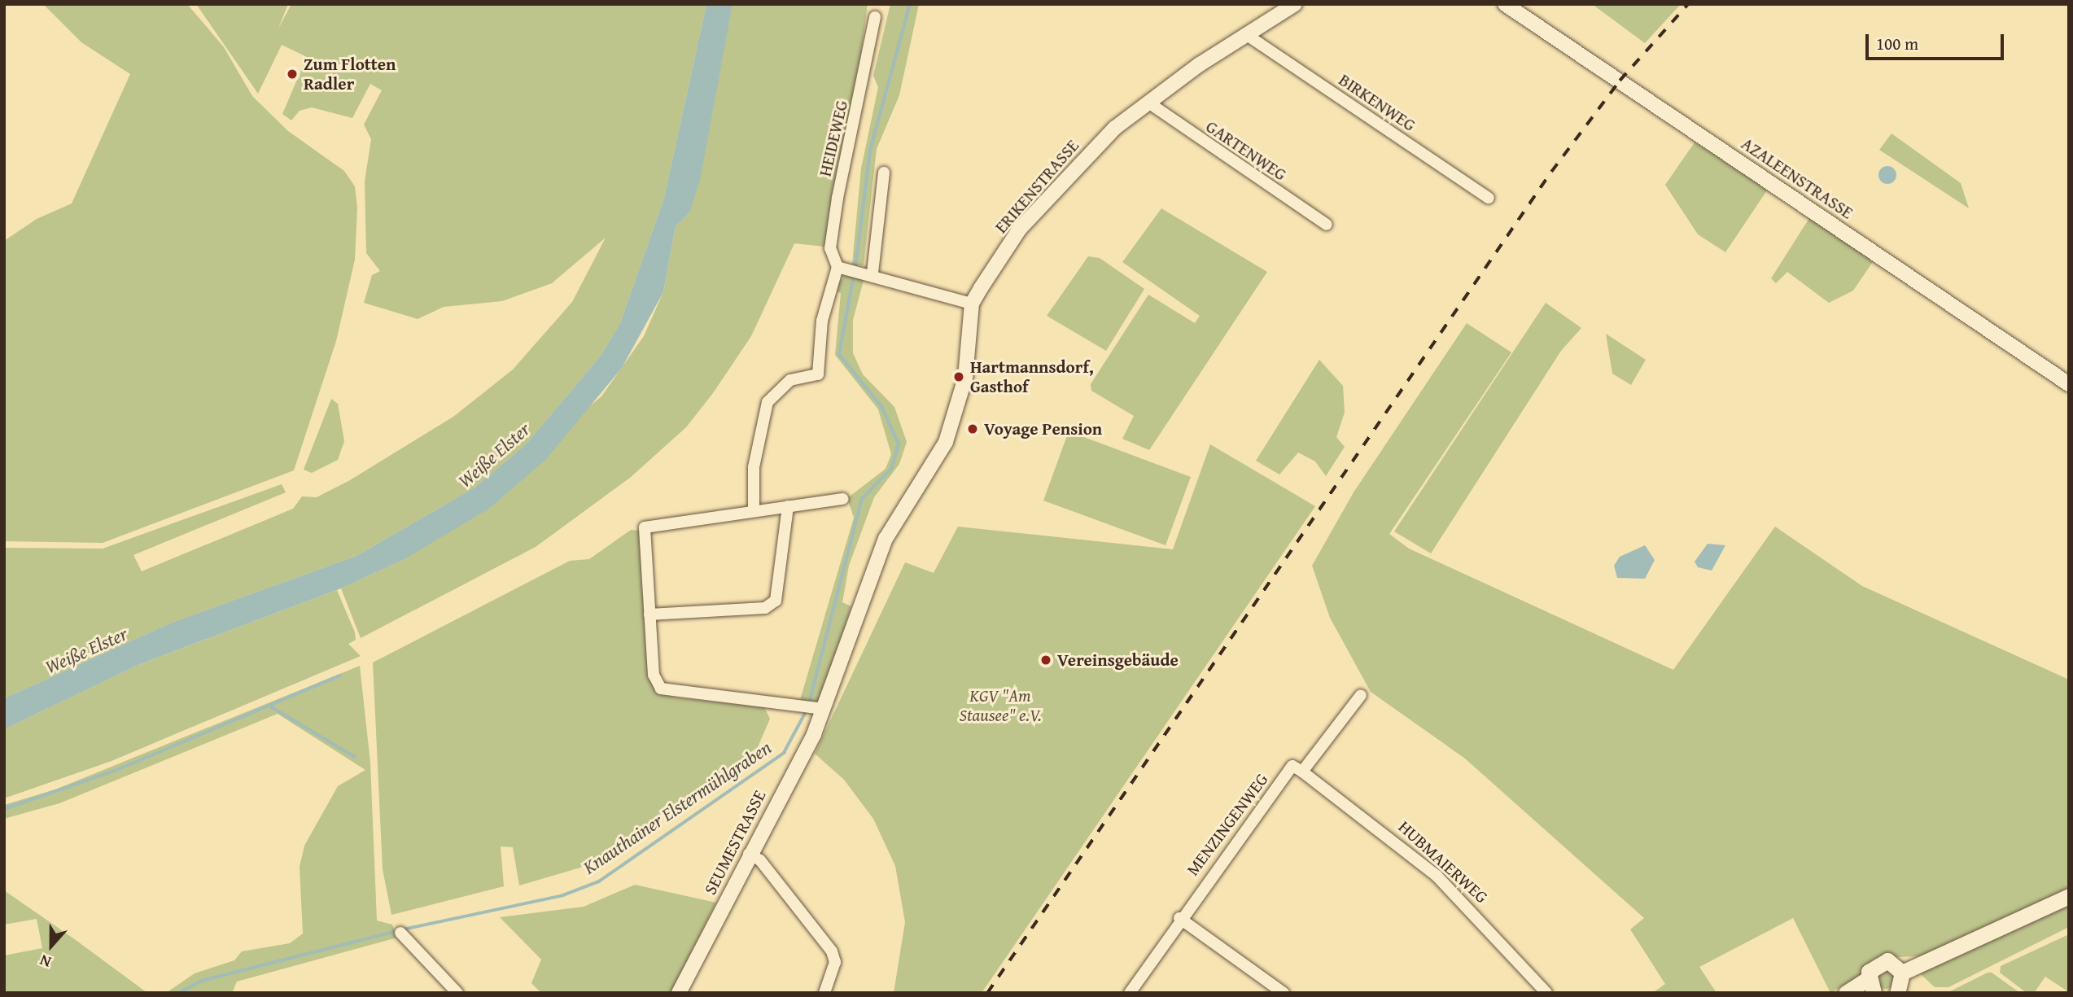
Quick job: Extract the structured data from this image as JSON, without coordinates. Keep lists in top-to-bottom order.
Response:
{
  "streets": {
    "street": [
      "BIRKENWEG",
      "HEIDEWEG",
      "GARTENWEG",
      "AZALEENSTRASSE",
      "ERIKENSTRASSE",
      "MENZINGENWEG",
      "SEUMESTRASSE",
      "HUBMAIERWEG"
    ]
  },
  "crossings": [
    ["BIRKENWEG", "ERIKENSTRASSE"],
    ["GARTENWEG", "ERIKENSTRASSE"],
    ["ERIKENSTRASSE", "SEUMESTRASSE"],
    ["MENZINGENWEG", "HUBMAIERWEG"]
  ],
  "water": ["Weiße Elster", "Knauthainer Elstermühlgraben"],
  "parks": ["KGV \"Am Stausee\" e.V."],
  "places": [
    "Zum Flotten Radler",
    "Hartmannsdorf, Gasthof",
    "Voyage Pension",
    "Vereinsgebäude"
  ],
  "scale_bar": "100 m",
  "north": "bottom"
}
